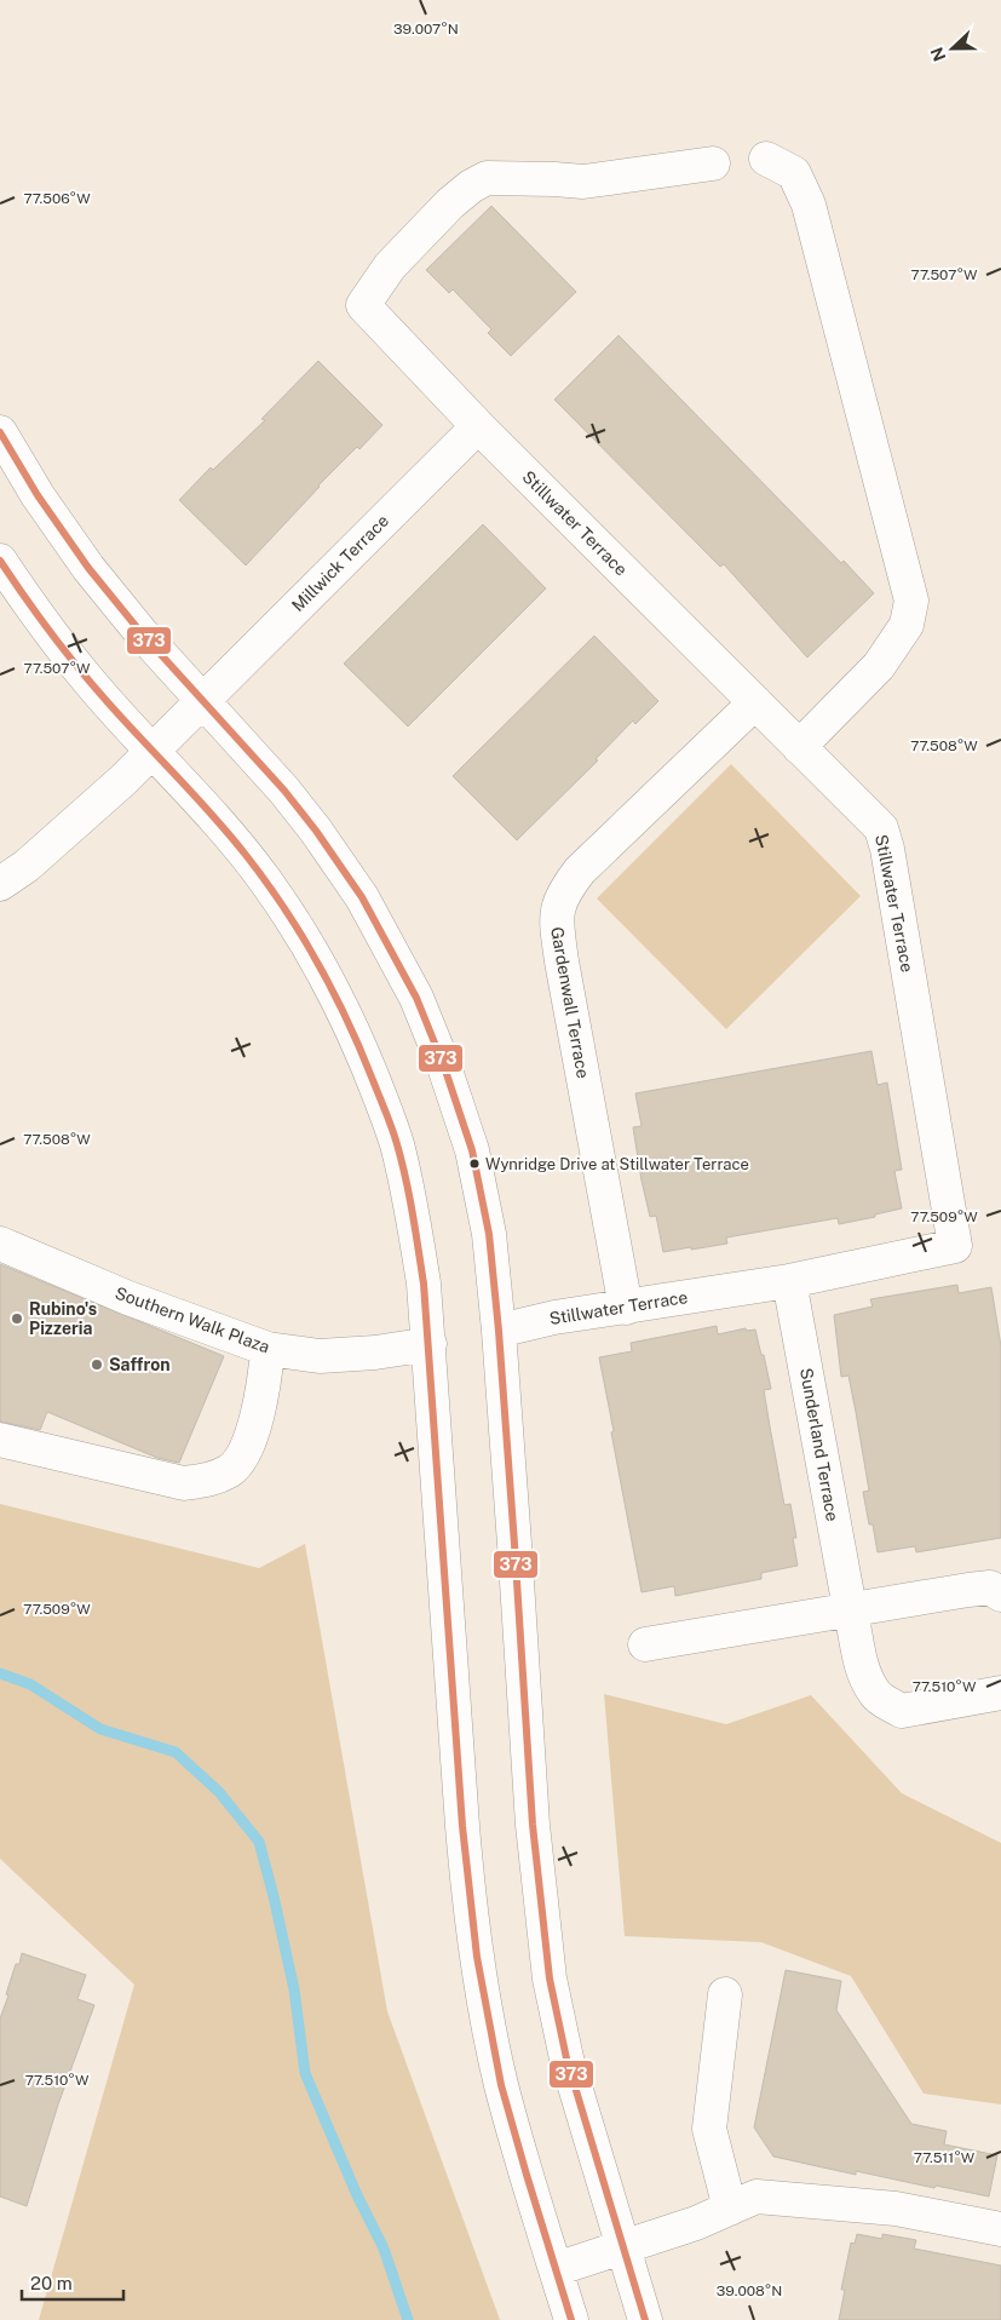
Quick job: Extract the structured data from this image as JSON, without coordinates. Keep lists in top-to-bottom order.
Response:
{
  "streets": {
    "street": [
      "Stillwater Terrace",
      "Millwick Terrace",
      "Gardenwall Terrace",
      "Southern Walk Plaza",
      "Sunderland Terrace"
    ]
  },
  "crossings": [
    ["Stillwater Terrace", "Millwick Terrace"],
    ["Stillwater Terrace", "Gardenwall Terrace"],
    ["Stillwater Terrace", "Sunderland Terrace"]
  ],
  "places": ["Wynridge Drive at Stillwater Terrace", "Rubino's Pizzeria", "Saffron"],
  "lines": ["transit line 373"],
  "scale_bar": "20 m",
  "north": "left",
  "coordinates": [
    "39.007°N",
    "77.506°W",
    "77.507°W",
    "77.508°W",
    "77.509°W",
    "77.510°W",
    "77.511°W",
    "39.008°N"
  ]
}
